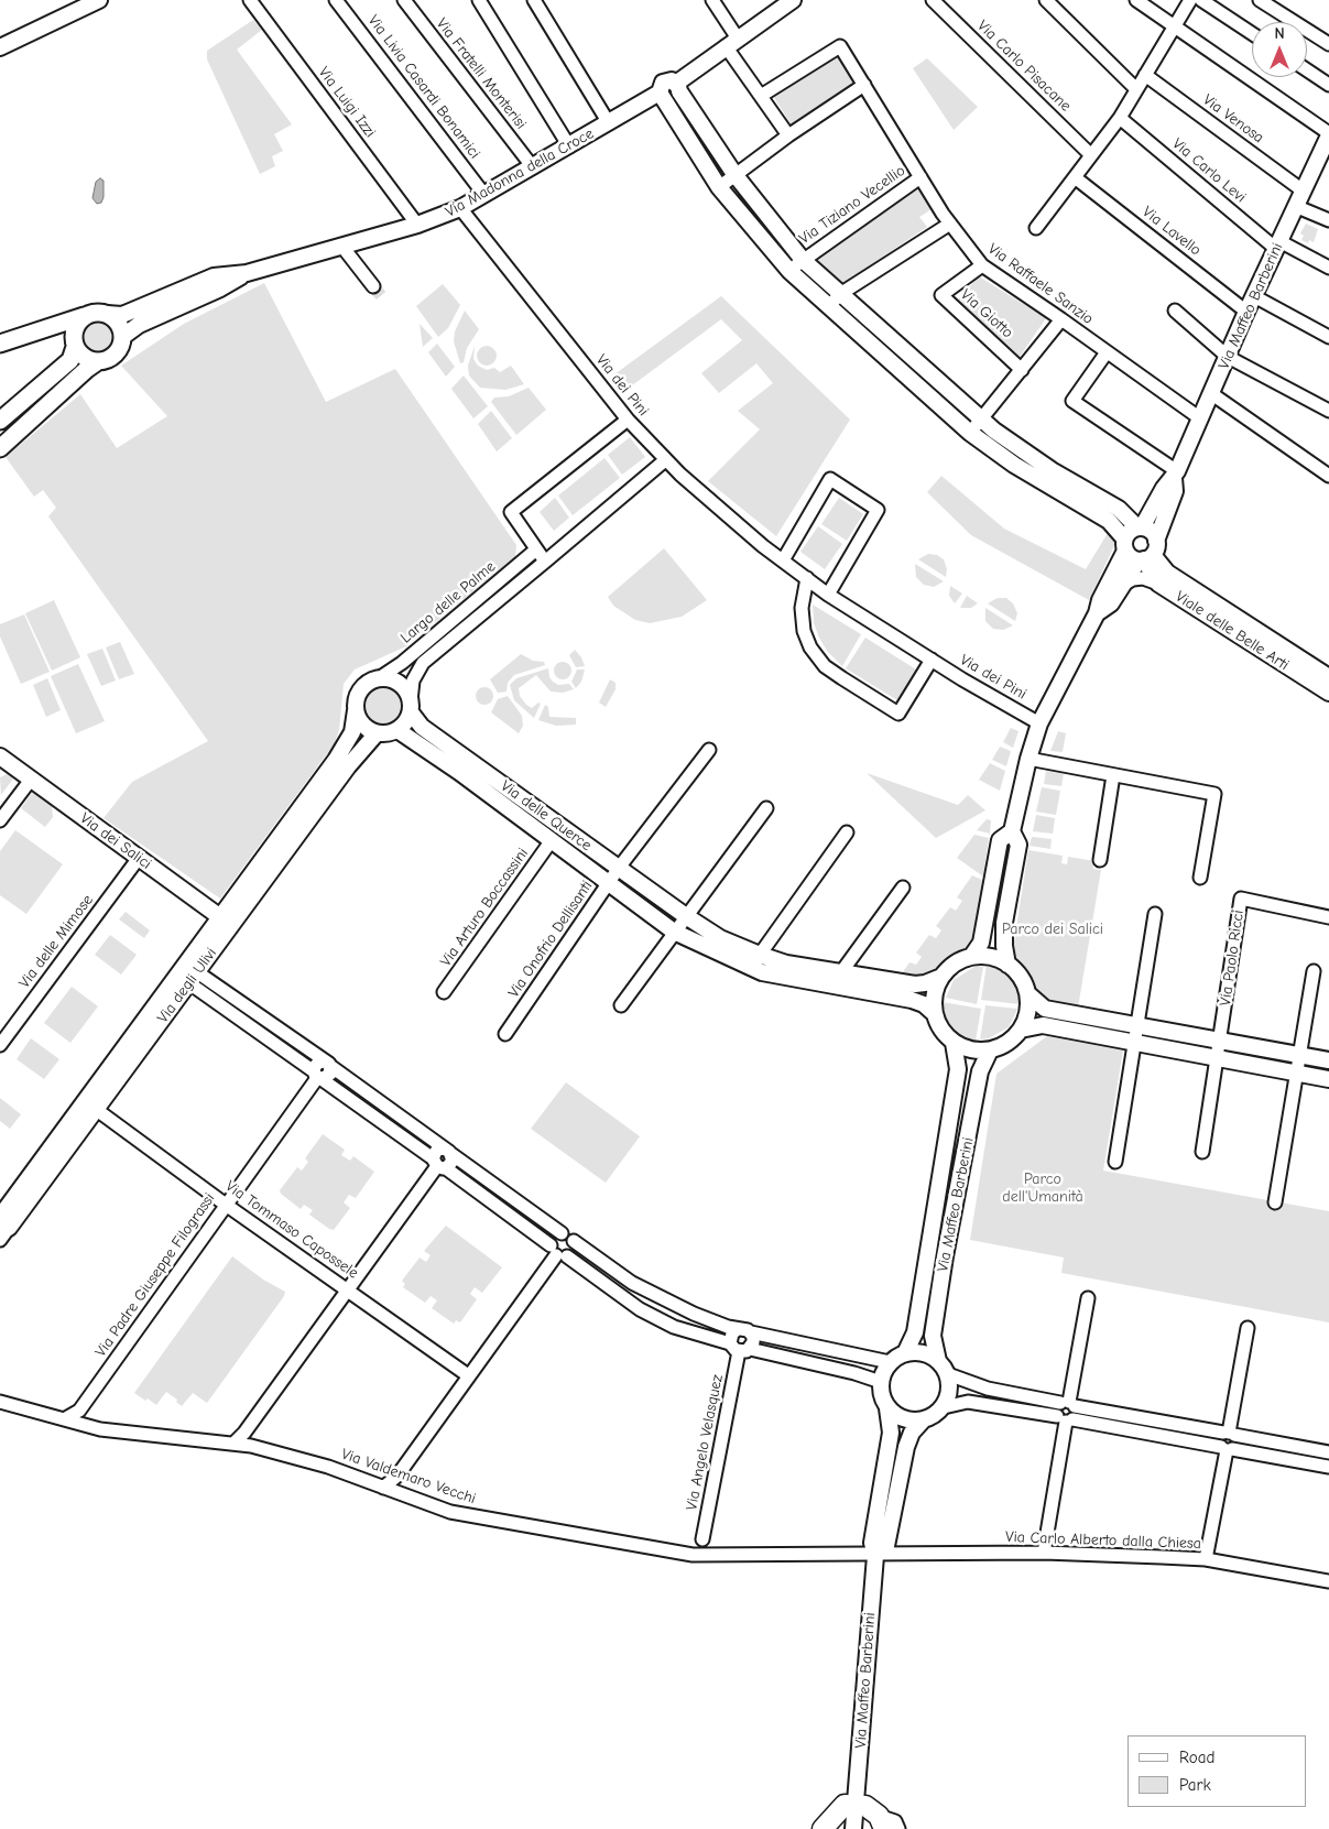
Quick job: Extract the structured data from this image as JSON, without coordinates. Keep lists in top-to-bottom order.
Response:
{
  "streets": {
    "street": [
      "Via Carlo Pisacane",
      "Via Fratelli Monterisi",
      "Via Livia Casardi Bonamici",
      "Via Luigi Izzi",
      "Via Venosa",
      "Via Carlo Levi",
      "Via Madonna della Croce",
      "Via Tiziano Vecellio",
      "Via Lavello",
      "Via Raffaele Sanzio",
      "Via Maffeo Barberini",
      "Via Giotto",
      "Via dei Pini",
      "Largo delle Palme",
      "Viale delle Belle Arti",
      "Via delle Querce",
      "Via dei Salici",
      "Via Arturo Boccassini",
      "Via Onofrio Dellisanti",
      "Via delle Mimose",
      "Via Paolo Ricci",
      "Via degli Ulivi",
      "Via Tommaso Capossele",
      "Via Padre Giuseppe Filograssi",
      "Via Angelo Velasquez",
      "Via Valdemaro Vecchi",
      "Via Carlo Alberto dalla Chiesa"
    ]
  },
  "crossings": [
    ["Via Fratelli Monterisi", "Via Madonna della Croce"],
    ["Via Livia Casardi Bonamici", "Via Madonna della Croce"],
    ["Via Luigi Izzi", "Via Madonna della Croce"],
    ["Via Venosa", "Via Maffeo Barberini"],
    ["Via Carlo Levi", "Via Maffeo Barberini"],
    ["Via Madonna della Croce", "Via dei Pini"],
    ["Via Tiziano Vecellio", "Via Raffaele Sanzio"],
    ["Via Lavello", "Via Maffeo Barberini"],
    ["Via Raffaele Sanzio", "Via Maffeo Barberini"],
    ["Via Raffaele Sanzio", "Via Giotto"],
    ["Via Maffeo Barberini", "Via dei Pini"],
    ["Via Maffeo Barberini", "Viale delle Belle Arti"],
    ["Via Maffeo Barberini", "Via delle Querce"],
    ["Via Maffeo Barberini", "Via Valdemaro Vecchi"],
    ["Via Maffeo Barberini", "Via Carlo Alberto dalla Chiesa"],
    ["Via dei Pini", "Largo delle Palme"],
    ["Largo delle Palme", "Via delle Querce"],
    ["Largo delle Palme", "Via degli Ulivi"],
    ["Via delle Querce", "Via Arturo Boccassini"],
    ["Via delle Querce", "Via Onofrio Dellisanti"],
    ["Via delle Querce", "Via degli Ulivi"],
    ["Via dei Salici", "Via delle Mimose"],
    ["Via dei Salici", "Via degli Ulivi"],
    ["Via degli Ulivi", "Via Tommaso Capossele"],
    ["Via Tommaso Capossele", "Via Padre Giuseppe Filograssi"],
    ["Via Padre Giuseppe Filograssi", "Via Valdemaro Vecchi"],
    ["Via Angelo Velasquez", "Via Valdemaro Vecchi"],
    ["Via Valdemaro Vecchi", "Via Carlo Alberto dalla Chiesa"]
  ],
  "parks": ["Parco dei Salici", "Parco dell'Umanità"],
  "legend": ["Road", "Park"],
  "north": "top"
}
